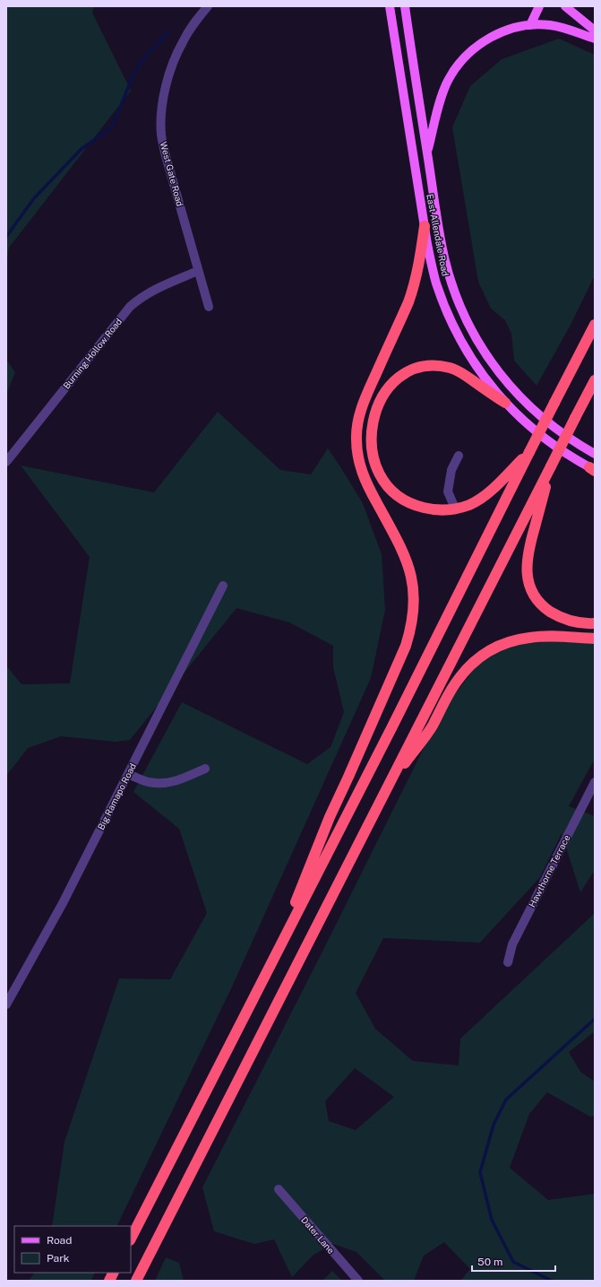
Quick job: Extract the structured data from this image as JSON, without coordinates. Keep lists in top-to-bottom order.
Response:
{
  "streets": {
    "main road": ["East Allendale Road"],
    "street": [
      "West Gate Road",
      "Burning Hollow Road",
      "Big Ramapo Road",
      "Hawthorne Terrace",
      "Dater Lane"
    ]
  },
  "crossings": [
    ["West Gate Road", "Burning Hollow Road"]
  ],
  "legend": ["Road", "Park"],
  "scale_bar": "50 m"
}
